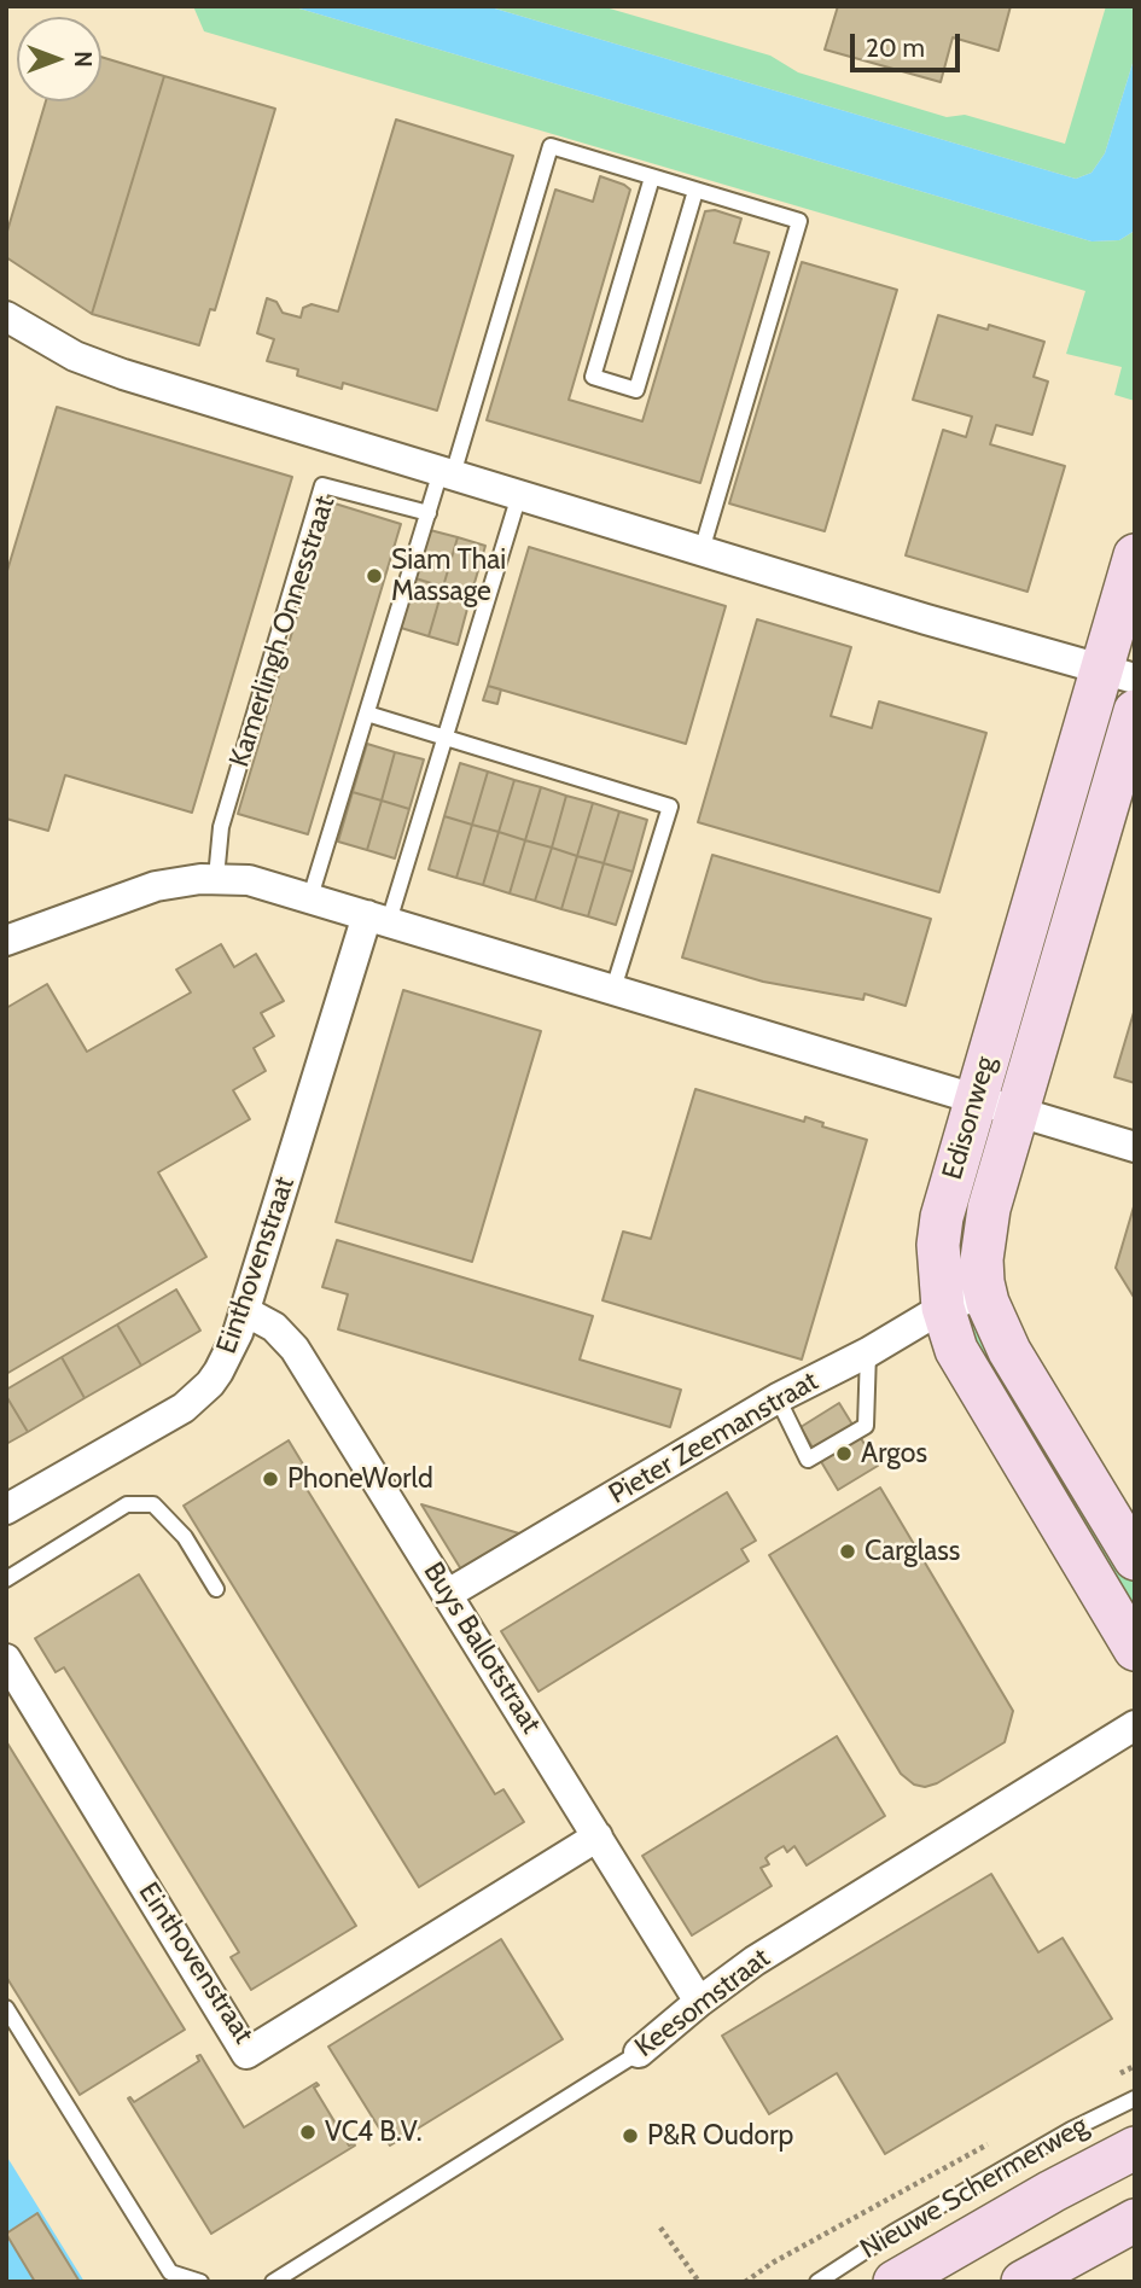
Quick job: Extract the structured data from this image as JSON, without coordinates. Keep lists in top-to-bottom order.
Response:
{
  "streets": {
    "street": [
      "Edisonweg",
      "Einthovenstraat",
      "Pieter Zeemanstraat",
      "Buys Ballotstraat",
      "Keesomstraat",
      "Nieuwe Schermerweg"
    ],
    "lane": ["Kamerlingh Onnesstraat"]
  },
  "crossings": [
    ["Edisonweg", "Pieter Zeemanstraat"],
    ["Einthovenstraat", "Buys Ballotstraat"],
    ["Pieter Zeemanstraat", "Buys Ballotstraat"],
    ["Buys Ballotstraat", "Keesomstraat"]
  ],
  "places": [
    "Siam Thai Massage",
    "Argos",
    "PhoneWorld",
    "Carglass",
    "VC4 B.V.",
    "P&R Oudorp"
  ],
  "scale_bar": "20 m",
  "north": "right"
}
